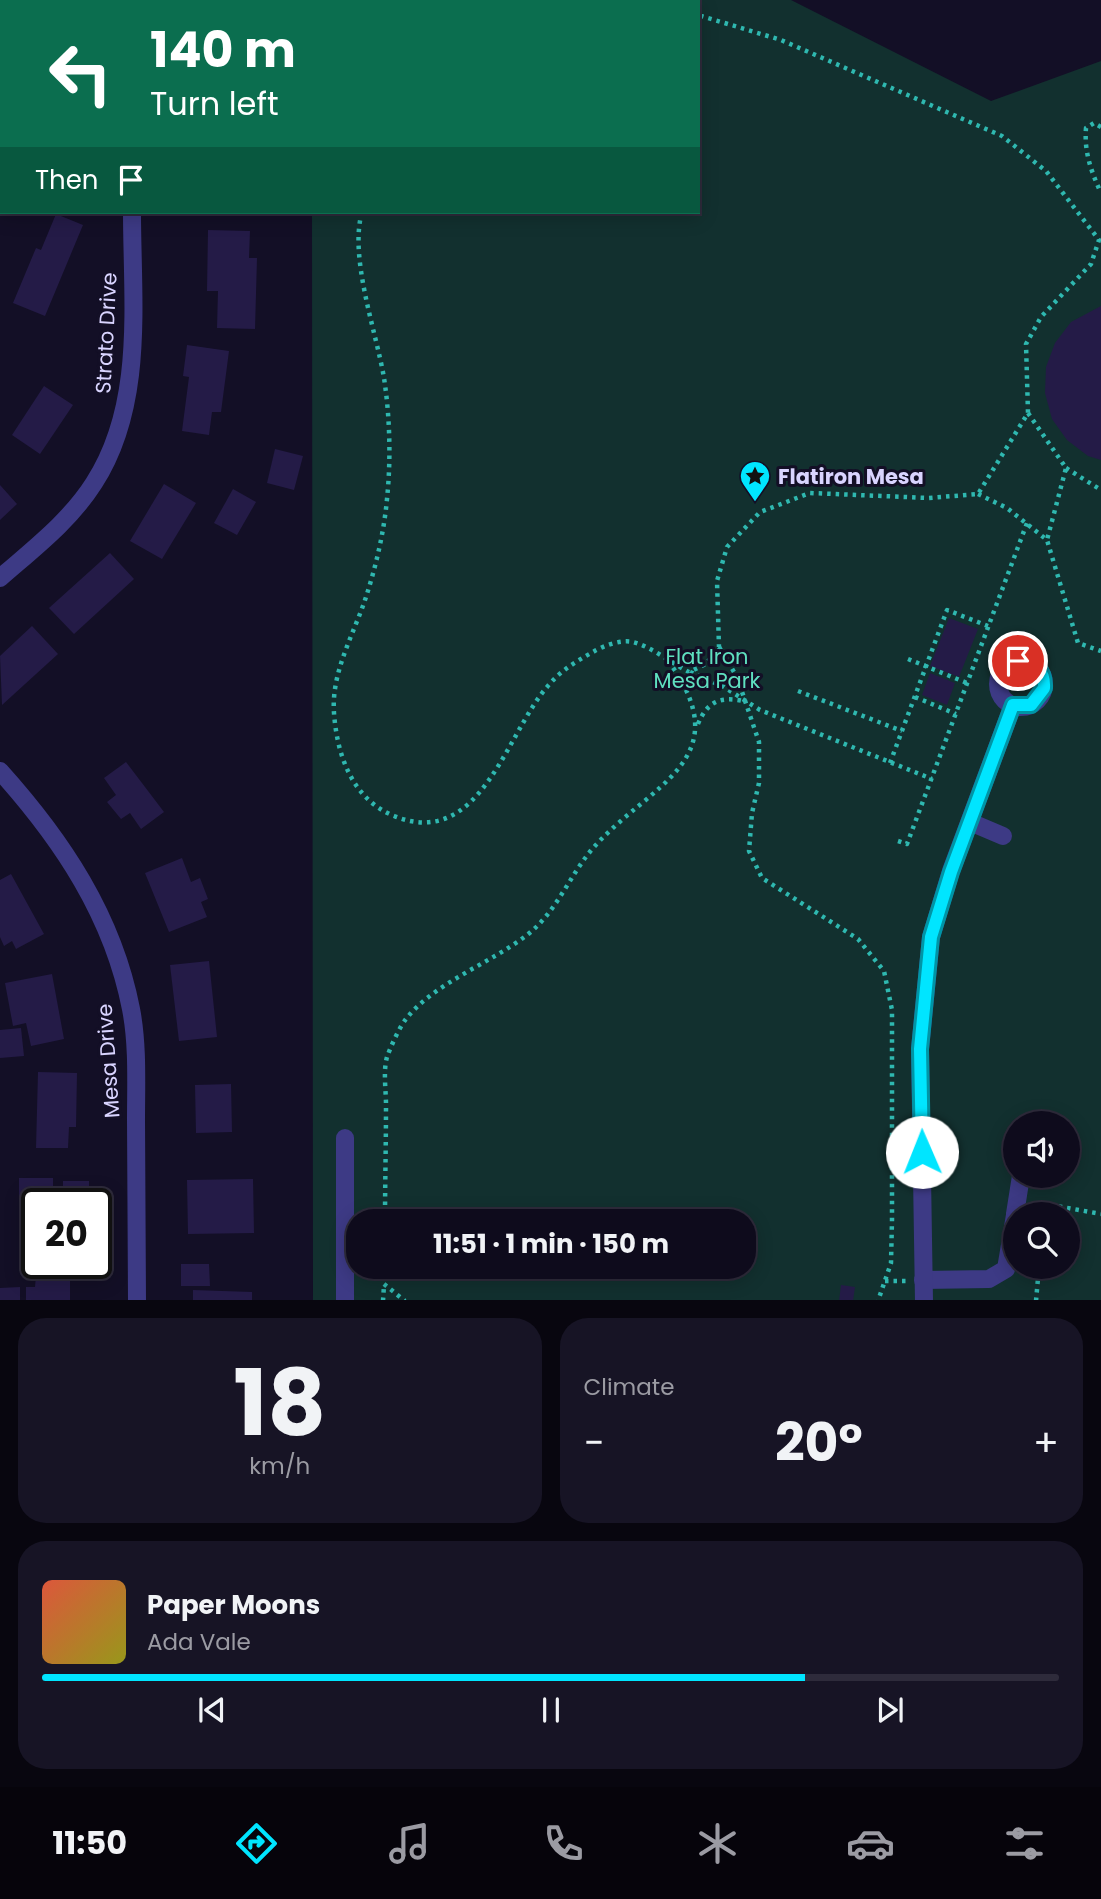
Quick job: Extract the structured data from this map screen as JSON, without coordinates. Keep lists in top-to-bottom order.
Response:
{
  "streets": {
    "street": ["Strato Drive", "Mesa Drive"]
  },
  "parks": ["Flat Iron Mesa Park"],
  "places": {
    "place": ["Flatiron Mesa"]
  },
  "page": {
    "turn": ["140 m", "Turn left"],
    "then": "Then",
    "limit": "20",
    "trip": "11:51 · 1 min · 150 m",
    "tile": [
      ["18", "km/h"],
      "Climate"
    ],
    "heat": ["−", "20°", "+"],
    "song": ["Paper Moons", "Ada Vale"],
    "tabs": "11:50"
  }
}
